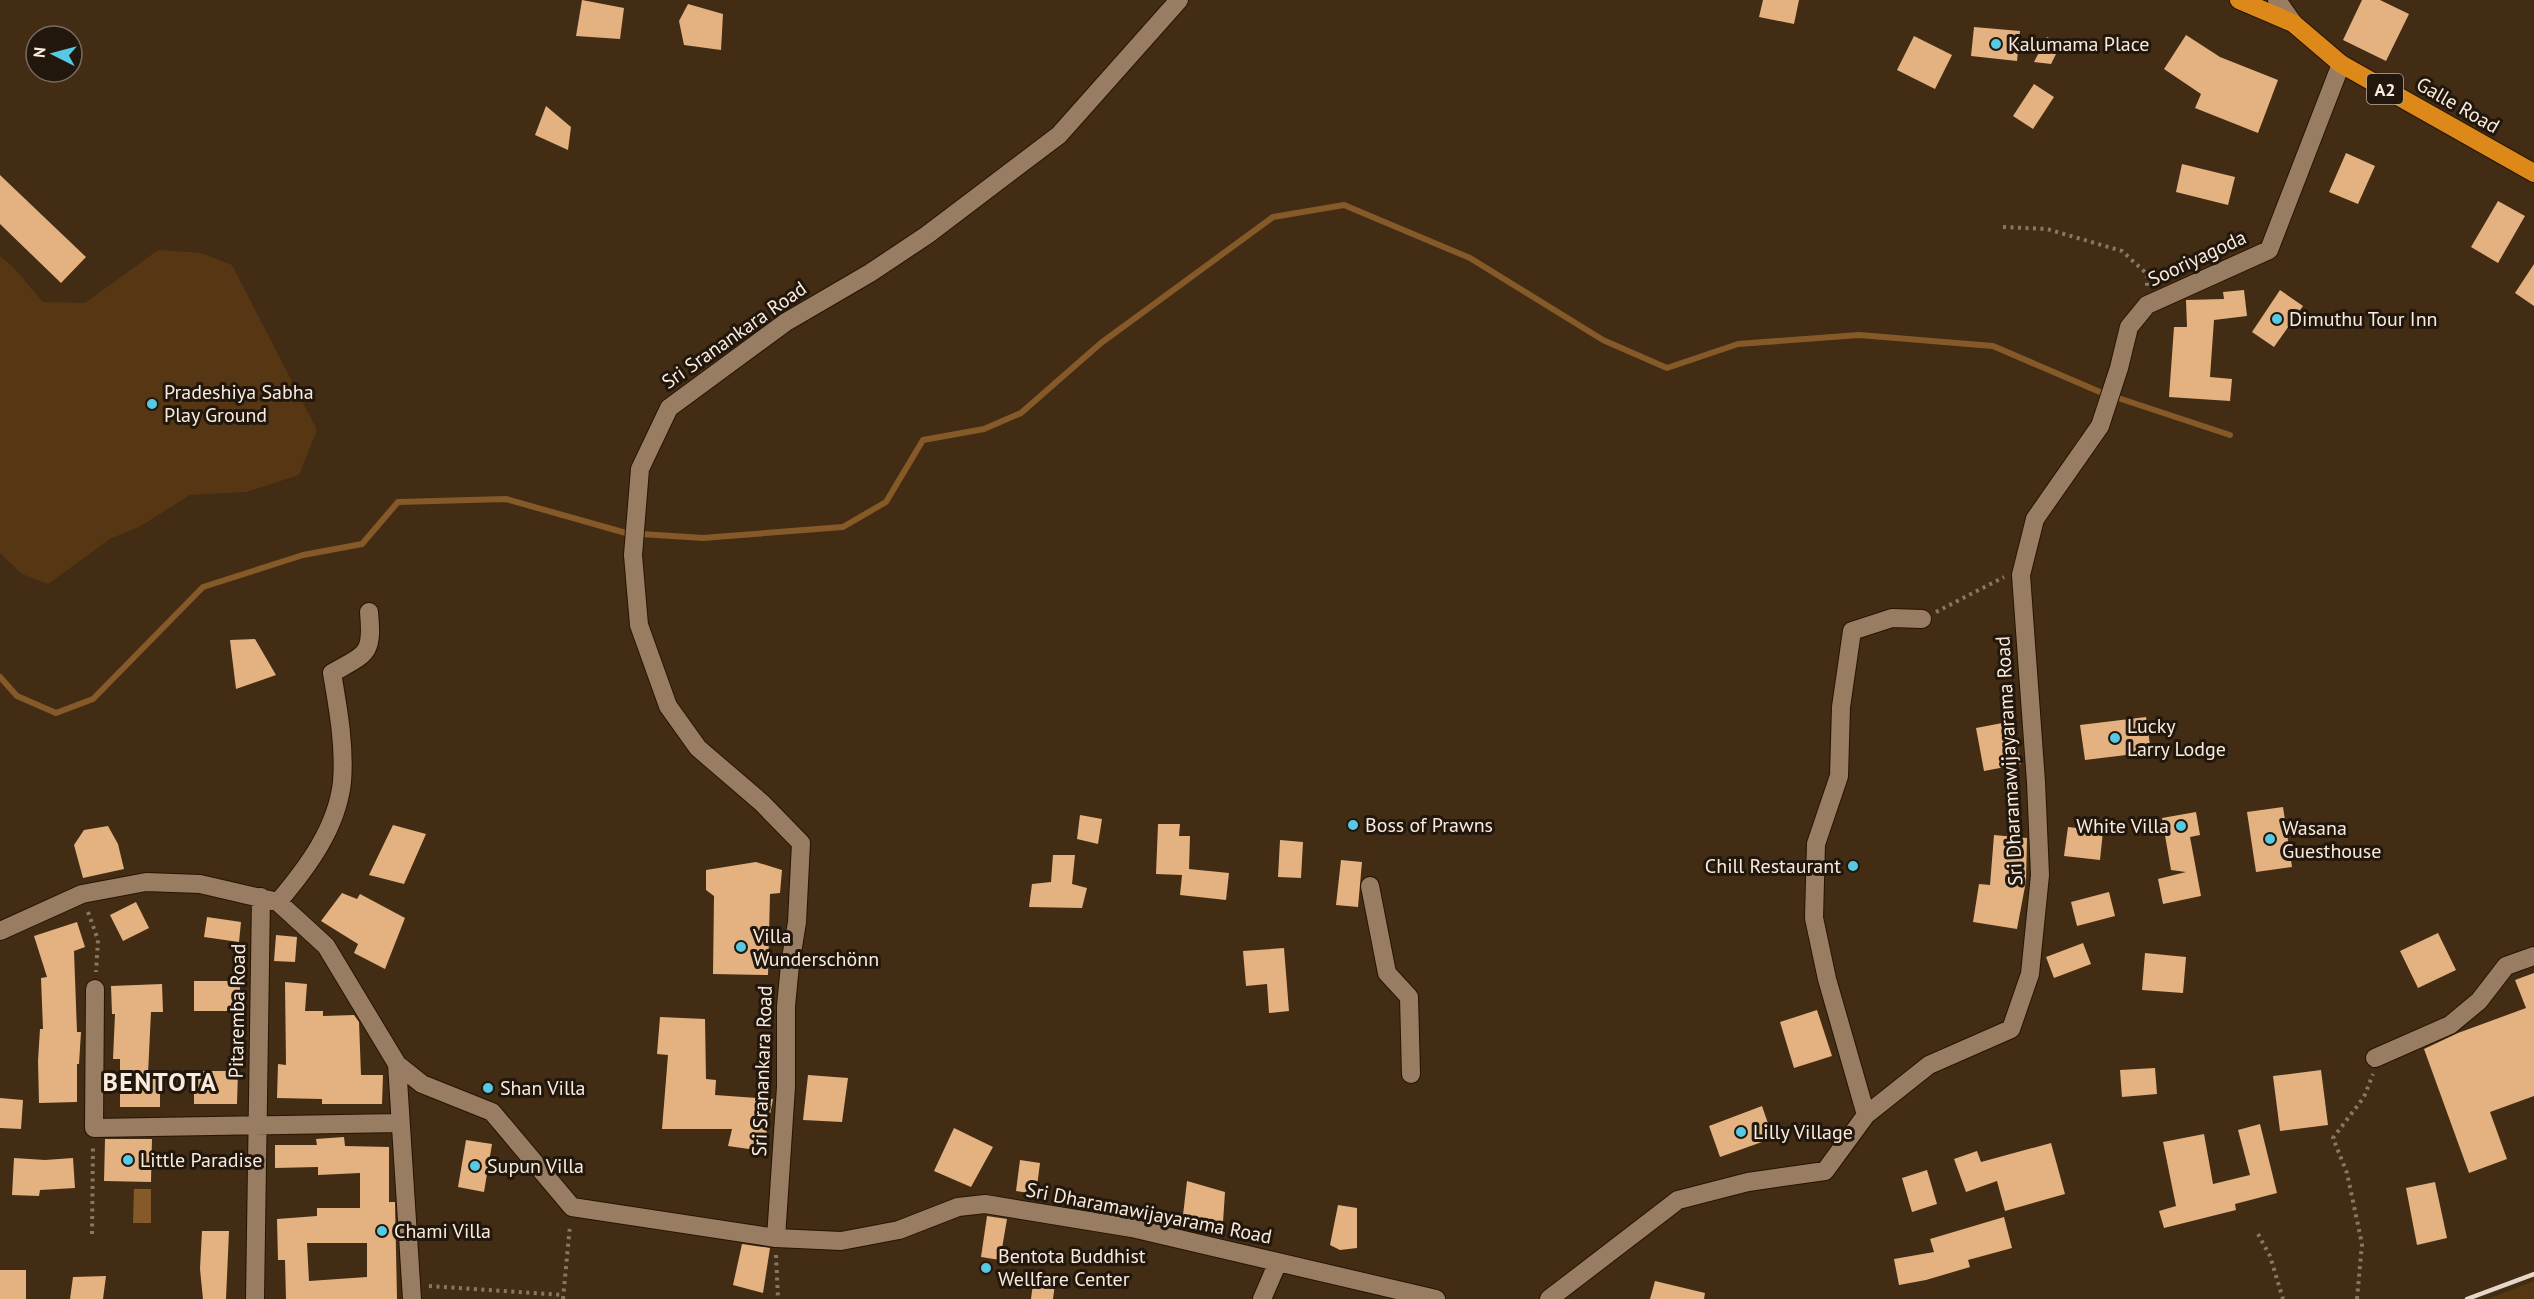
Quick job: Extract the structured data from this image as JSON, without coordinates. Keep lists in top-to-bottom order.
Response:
{
  "streets": {
    "highway": ["A2", "Galle Road"],
    "street": [
      "Sooriyagoda",
      "Sri Sranankara Road",
      "Sri Dharamawijayarama Road",
      "Pitaremba Road"
    ]
  },
  "crossings": [
    ["Galle Road", "Sooriyagoda"],
    ["Sooriyagoda", "Sri Dharamawijayarama Road"],
    ["Sri Sranankara Road", "Sri Dharamawijayarama Road"]
  ],
  "districts": ["BENTOTA"],
  "places": [
    "Kalumama Place",
    "Dimuthu Tour Inn",
    "Pradeshiya Sabha Play Ground",
    "Lucky Larry Lodge",
    "Boss of Prawns",
    "White Villa",
    "Wasana Guesthouse",
    "Chill Restaurant",
    "Villa Wunderschönn",
    "Shan Villa",
    "Lilly Village",
    "Little Paradise",
    "Supun Villa",
    "Chami Villa",
    "Bentota Buddhist Wellfare Center"
  ],
  "north": "left"
}
